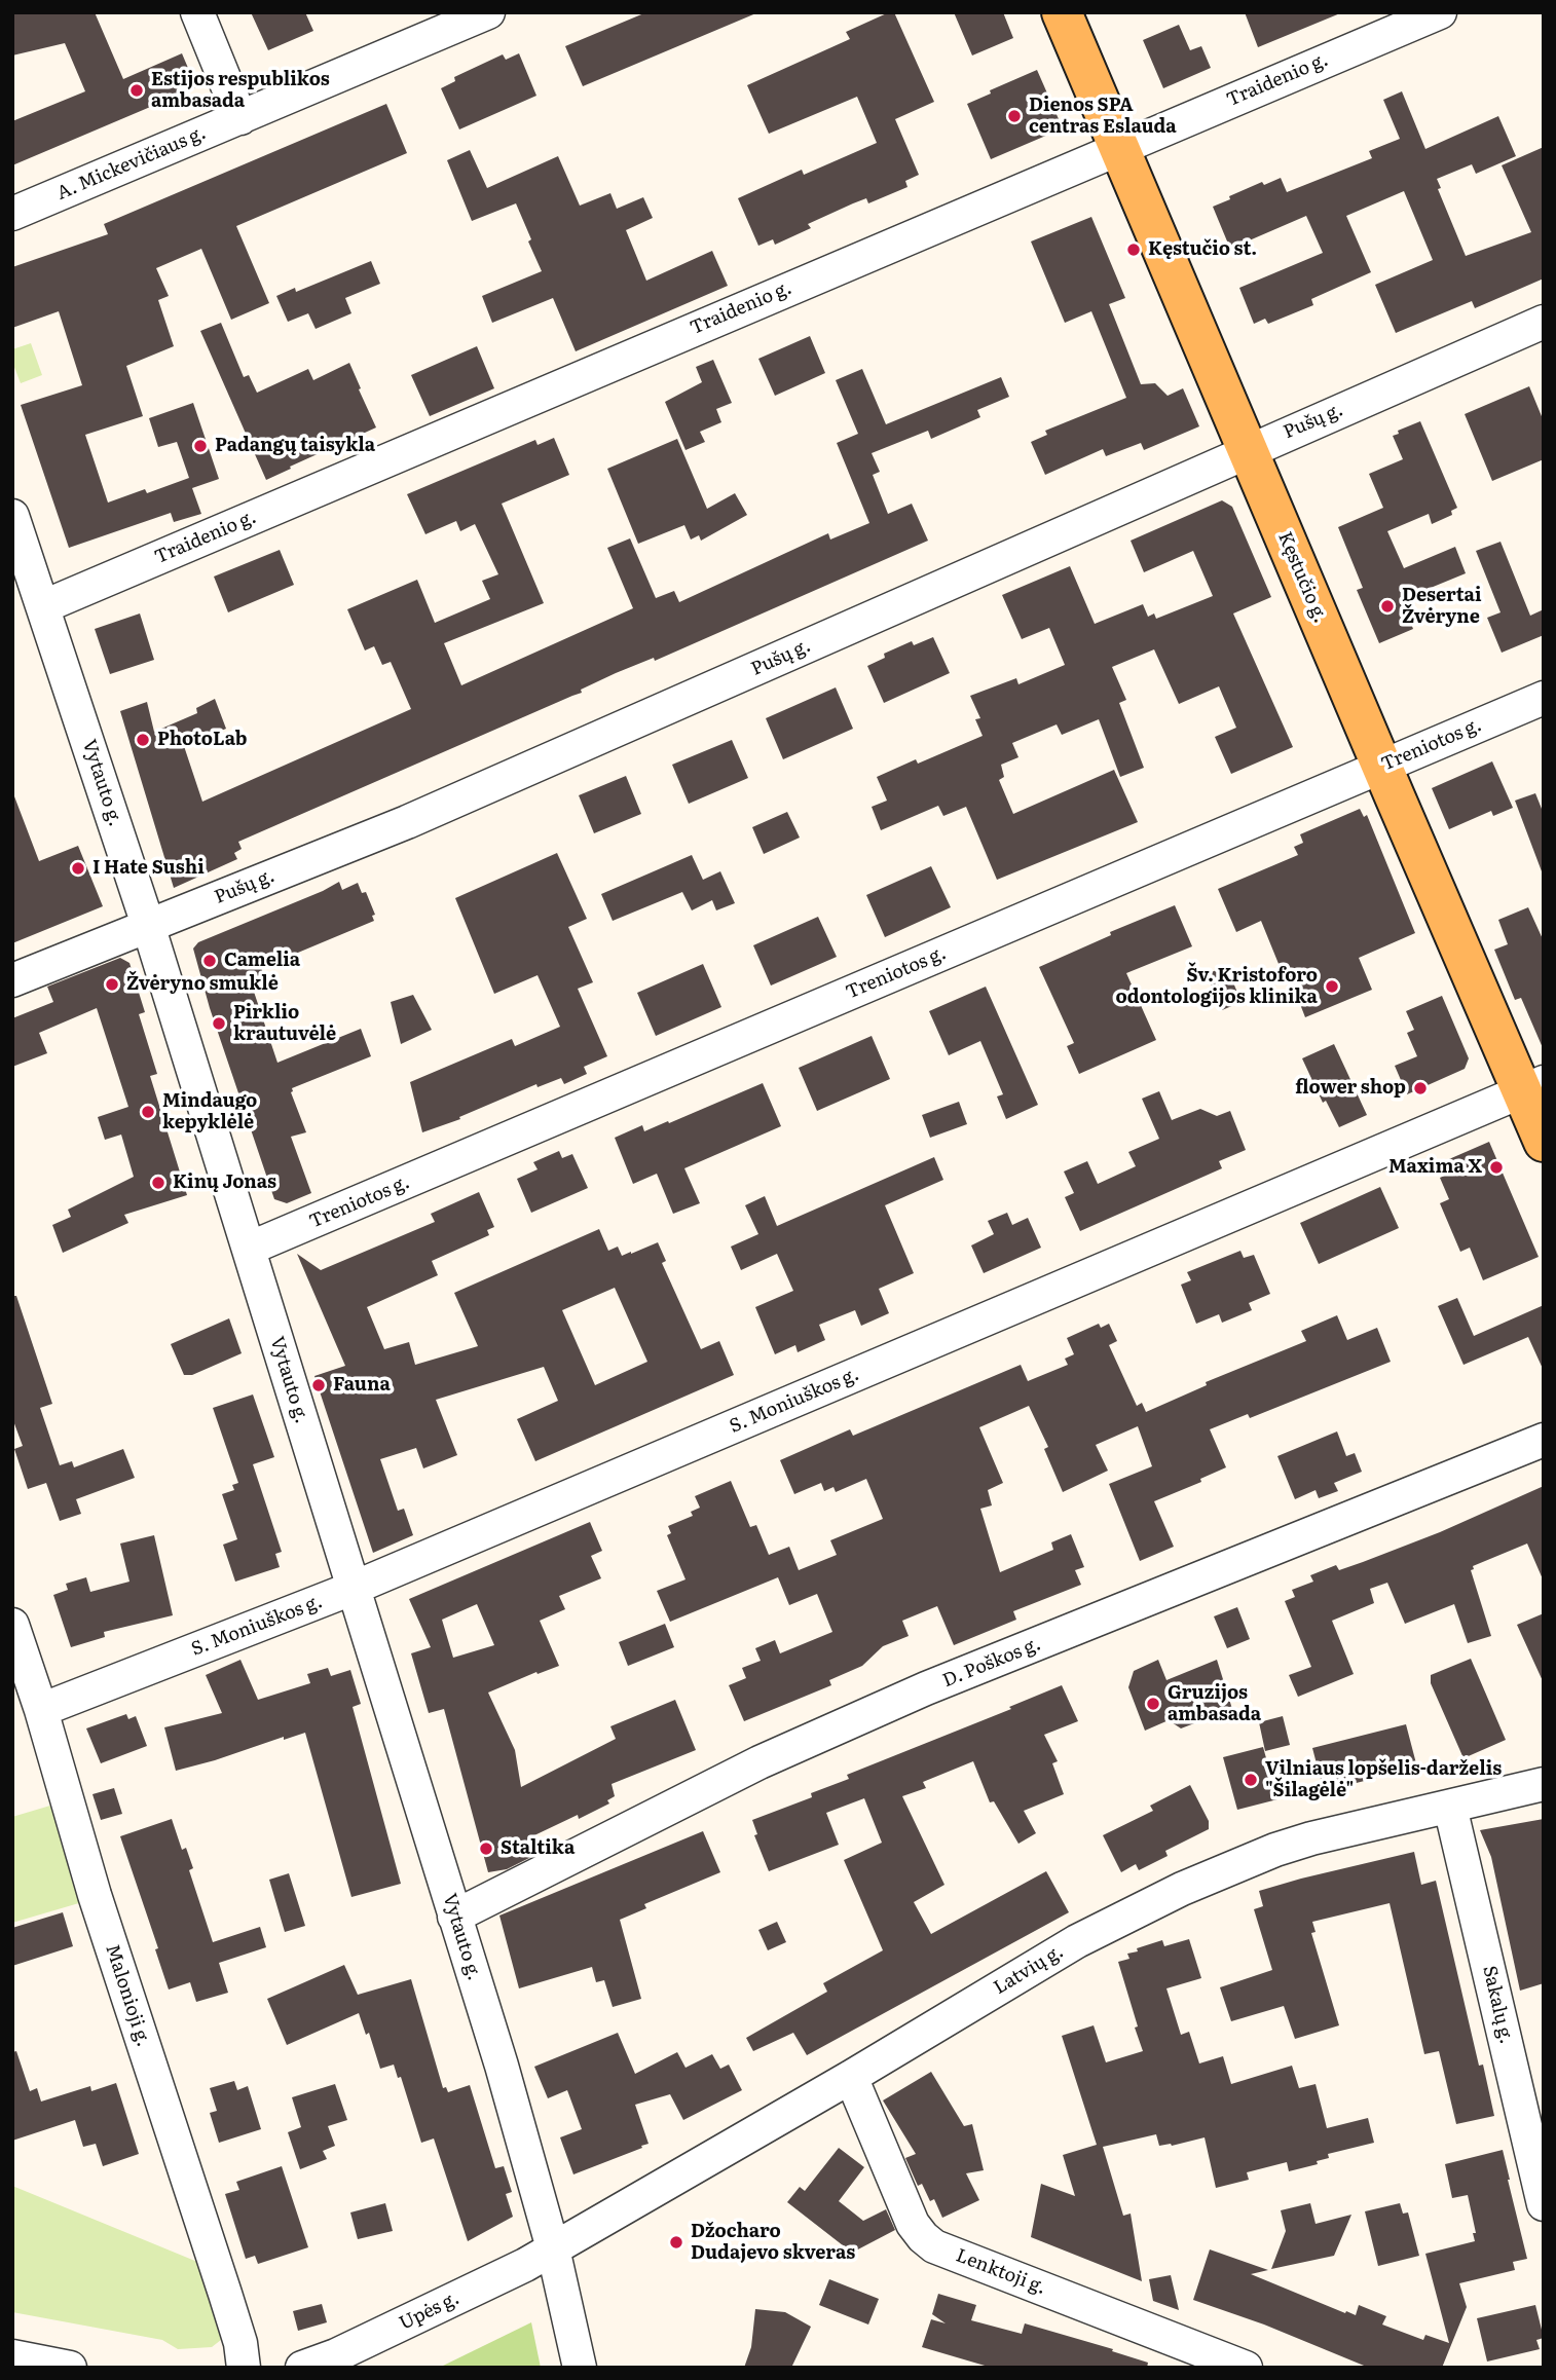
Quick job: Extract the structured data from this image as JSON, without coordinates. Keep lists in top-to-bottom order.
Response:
{
  "streets": {
    "main road": ["Kęstučio g."],
    "street": [
      "Traidenio g.",
      "A. Mickevičiaus g.",
      "Pušų g.",
      "Treniotos g.",
      "Vytauto g.",
      "S. Moniuškos g.",
      "D. Poškos g.",
      "Latvių g.",
      "Malonioji g.",
      "Sakalų g.",
      "Lenktoji g.",
      "Upės g."
    ]
  },
  "crossings": [
    ["Traidenio g.", "Kęstučio g."],
    ["Traidenio g.", "Vytauto g."],
    ["Pušų g.", "Kęstučio g."],
    ["Pušų g.", "Vytauto g."],
    ["Kęstučio g.", "Treniotos g."],
    ["Kęstučio g.", "S. Moniuškos g."],
    ["Treniotos g.", "Vytauto g."],
    ["Vytauto g.", "S. Moniuškos g."],
    ["Vytauto g.", "D. Poškos g."],
    ["Vytauto g.", "Latvių g."],
    ["Vytauto g.", "Upės g."],
    ["S. Moniuškos g.", "Malonioji g."],
    ["Latvių g.", "Sakalų g."],
    ["Latvių g.", "Lenktoji g."],
    ["Latvių g.", "Upės g."]
  ],
  "places": [
    "Estijos respublikos ambasada",
    "Dienos SPA centras Eslauda",
    "Kęstučio st.",
    "Padangų taisykla",
    "Desertai Žvėryne",
    "PhotoLab",
    "I Hate Sushi",
    "Camelia",
    "Žvėryno smuklė",
    "Šv. Kristoforo odontologijos klinika",
    "Pirklio krautuvėlė",
    "flower shop",
    "Mindaugo kepyklėlė",
    "Maxima X",
    "Kinų Jonas",
    "Fauna",
    "Gruzijos ambasada",
    "Vilniaus lopšelis-darželis \"Šilagėlė\"",
    "Staltika",
    "Džocharo Dudajevo skveras"
  ]
}
